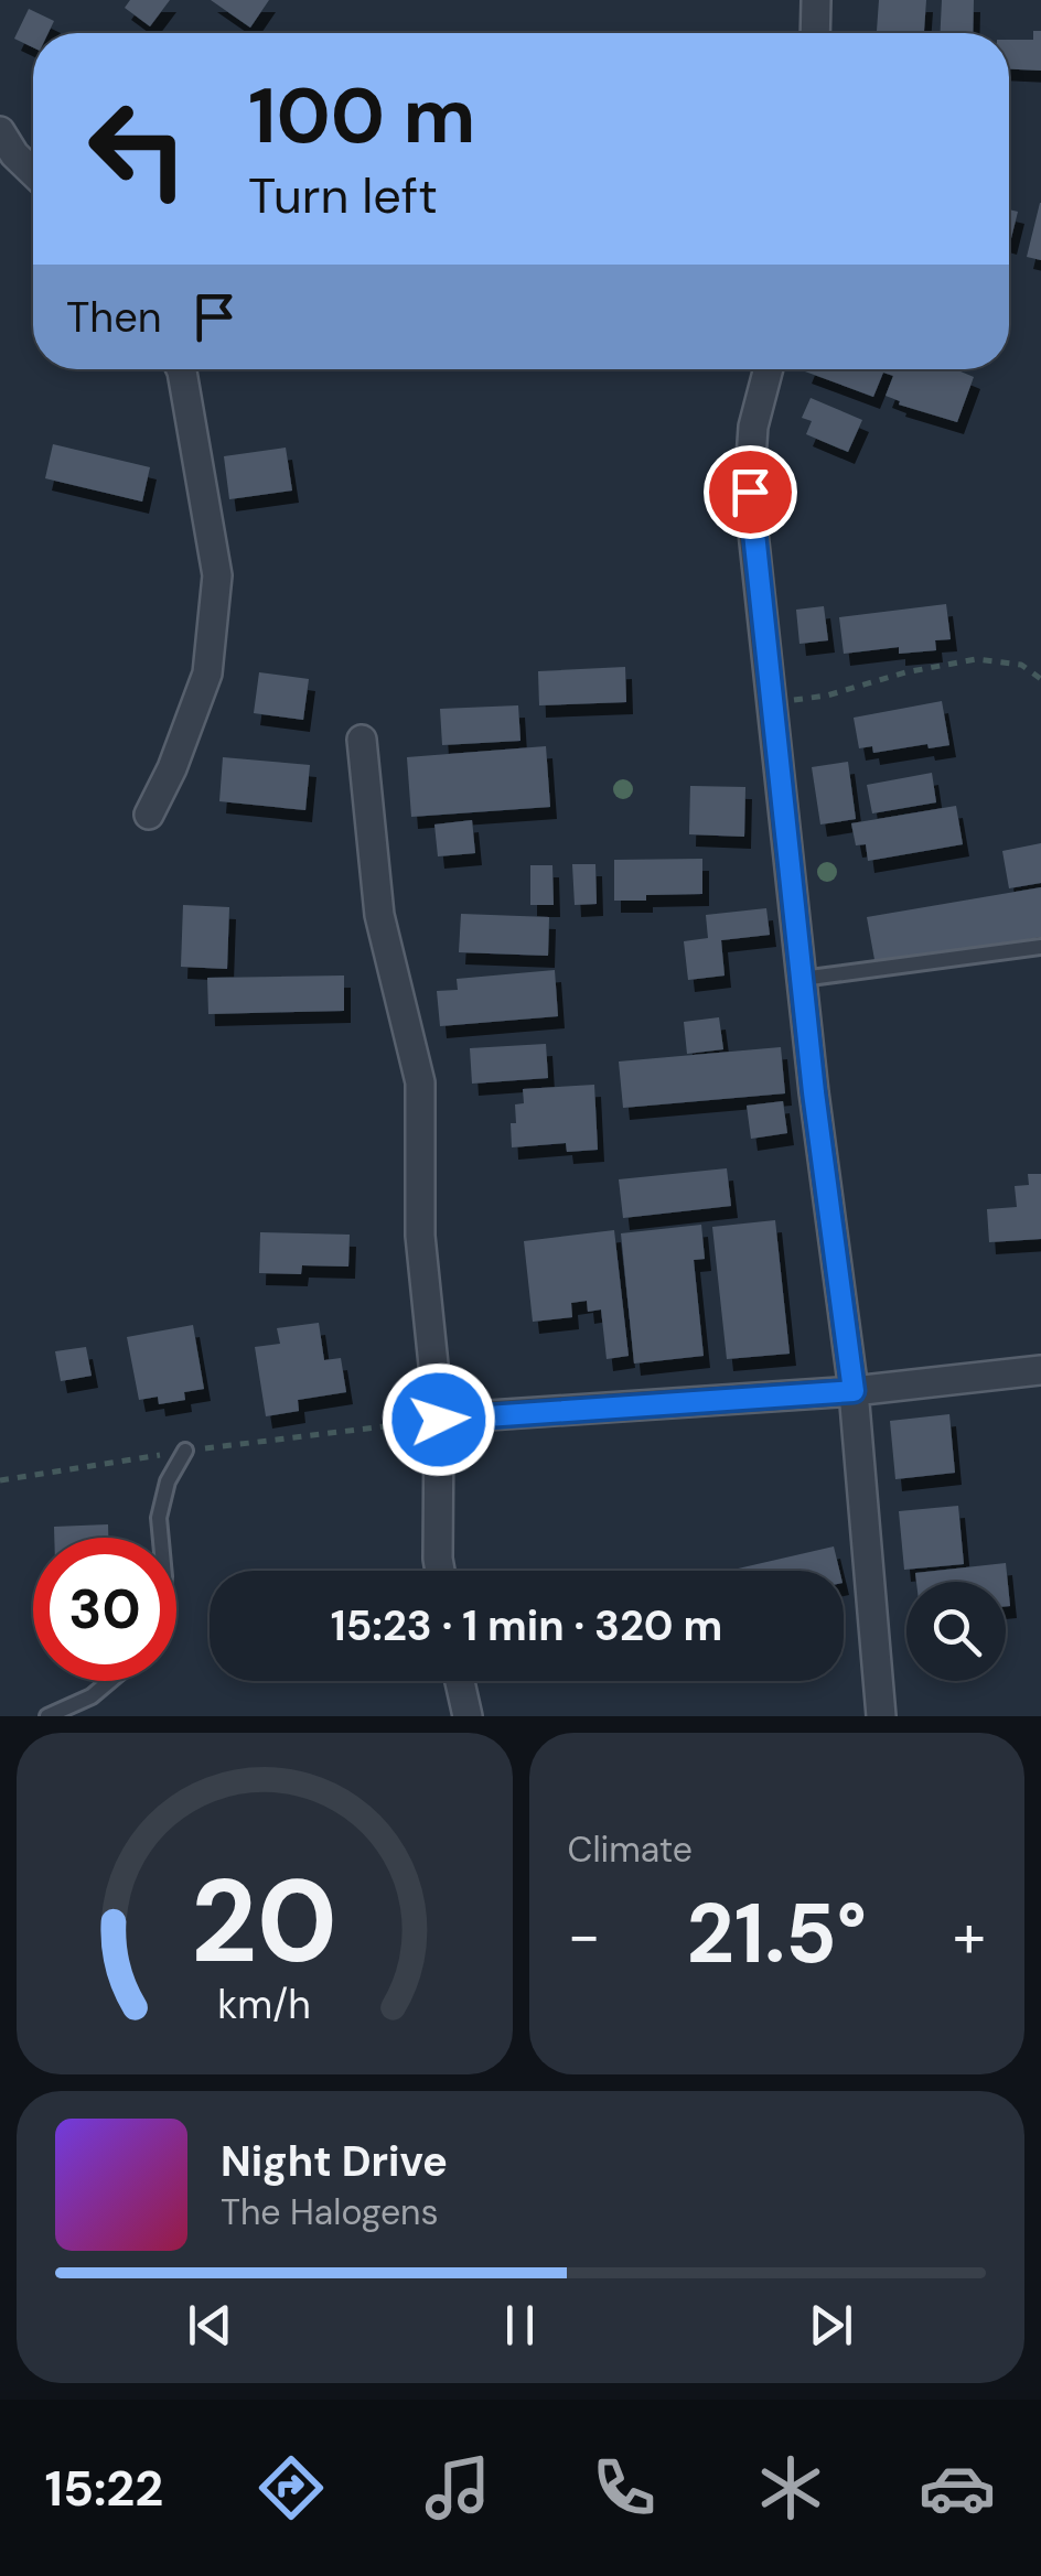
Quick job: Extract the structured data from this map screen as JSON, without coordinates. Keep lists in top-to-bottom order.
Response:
{
  "page": {
    "turn": ["100 m", "Turn left"],
    "then": "Then",
    "limit": "30",
    "trip": "15:23 · 1 min · 320 m",
    "tile": "Climate",
    "heat": ["−", "21.5°", "+"],
    "song": ["Night Drive", "The Halogens"],
    "tabs": "15:22",
    "gauge": ["20", "km/h"]
  }
}
